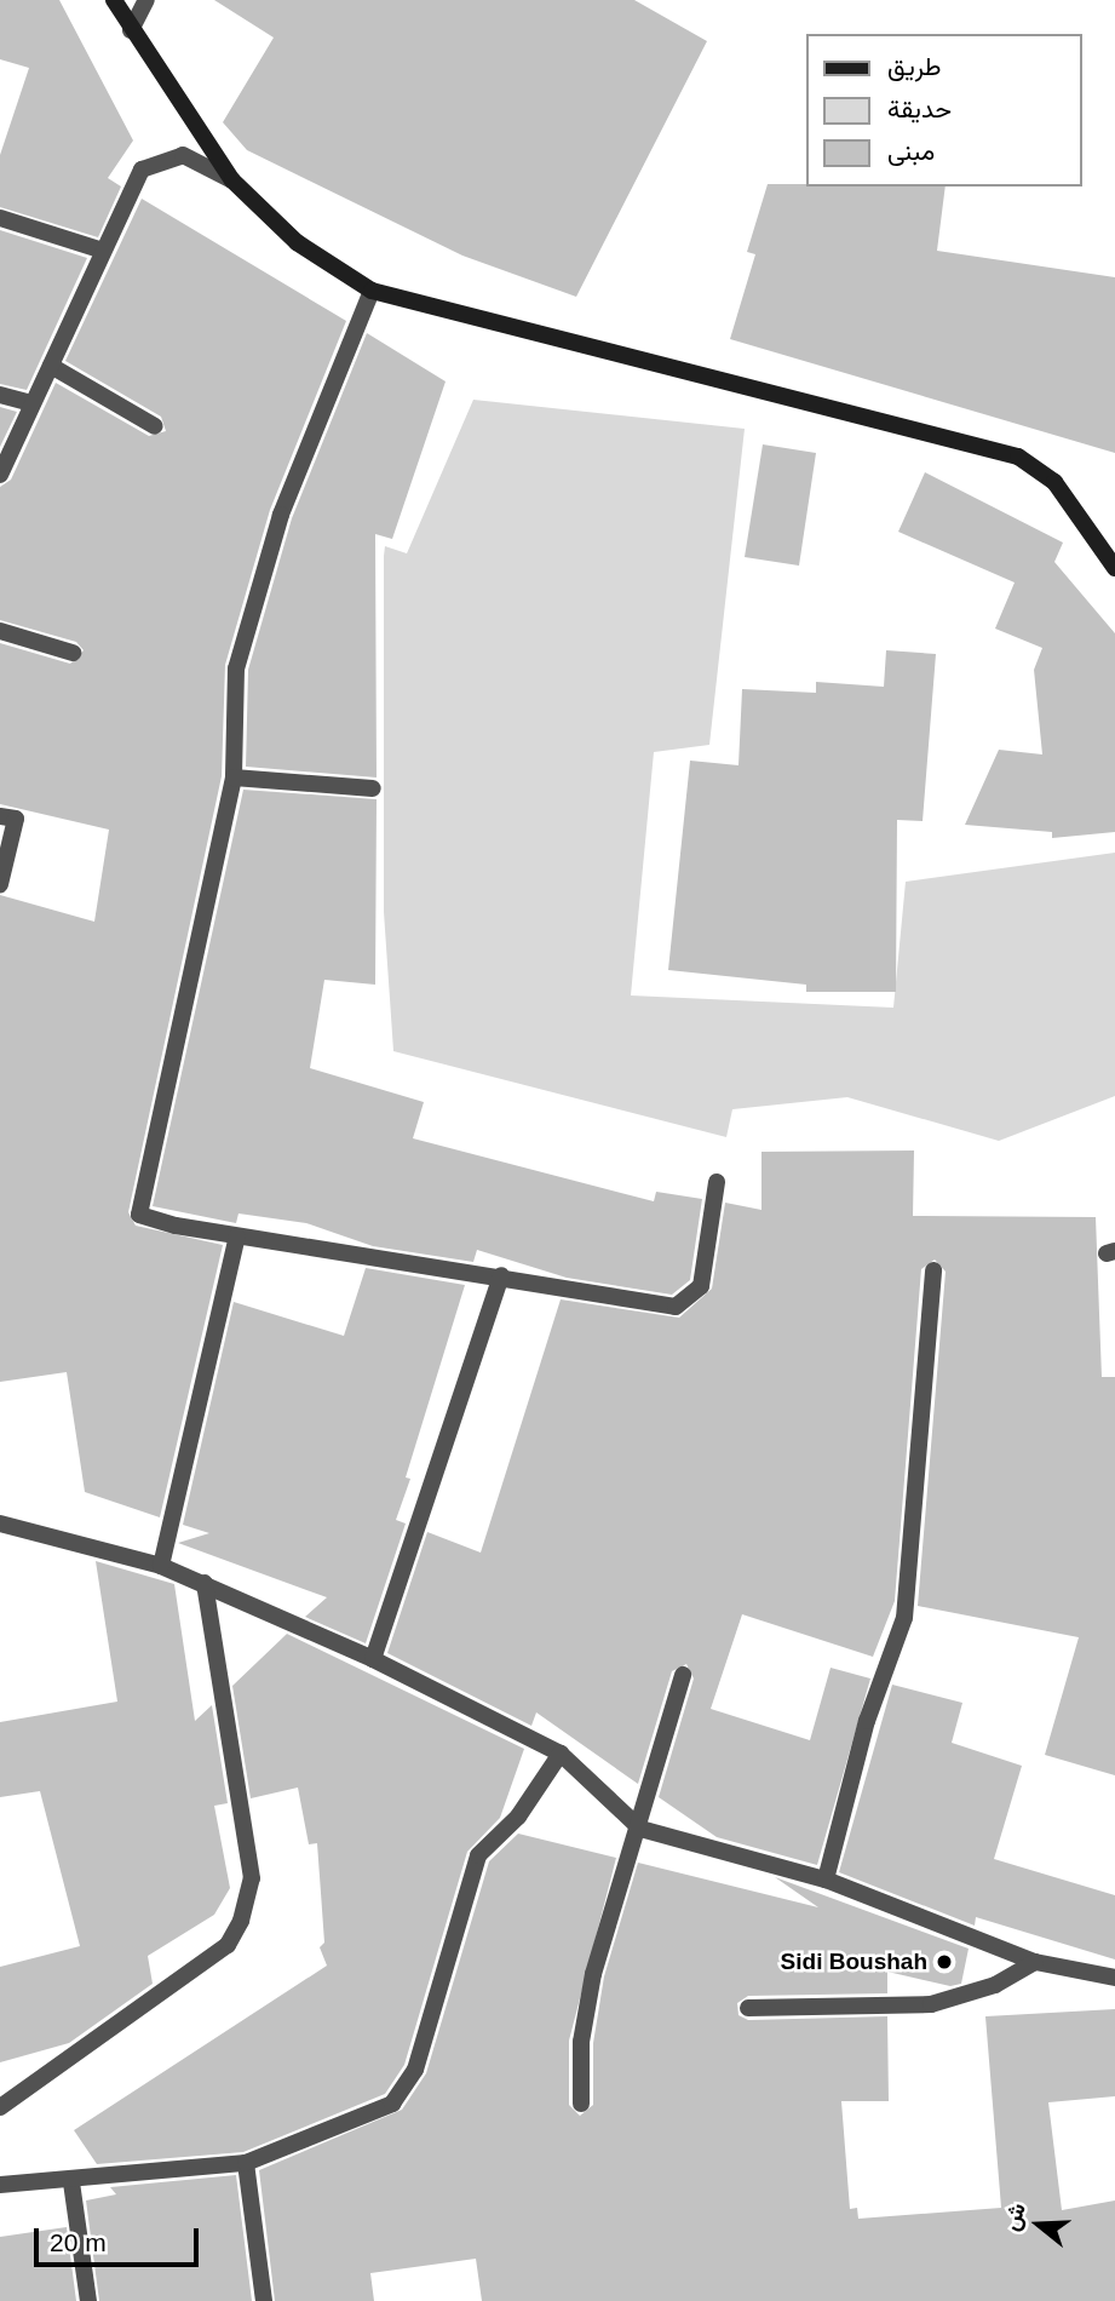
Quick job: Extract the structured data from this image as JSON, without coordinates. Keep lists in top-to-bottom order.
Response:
{
  "places": ["Sidi Boushah"],
  "legend": ["طريق", "حديقة", "مبنى"],
  "scale_bar": "20 m",
  "north": "left"
}
